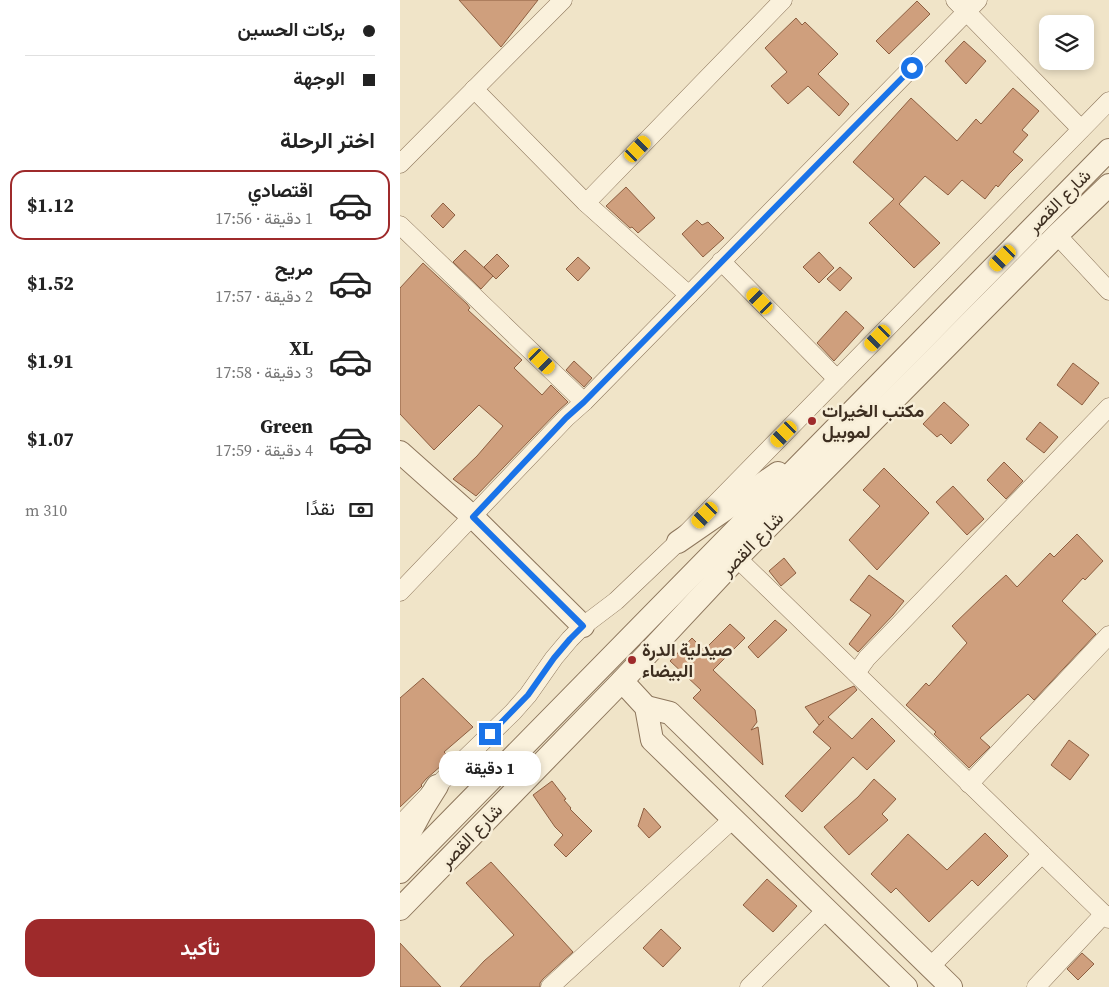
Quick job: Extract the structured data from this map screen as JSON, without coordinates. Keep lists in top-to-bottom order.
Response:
{
  "streets": {
    "street": ["شارع القصر"]
  },
  "places": ["مكتب الخيرات لموبيل", "صيدلية الدرة البيضاء"],
  "page": {
    "banner": ["بركات الحسين", "الوجهة"],
    "heading": "اختر الرحلة",
    "list": [
      {
        "name": "اقتصادي",
        "note": "1 دقيقة · 17:56",
        "value": "$1.12"
      },
      {
        "name": "مريح",
        "note": "2 دقيقة · 17:57",
        "value": "$1.52"
      },
      {
        "name": "XL",
        "note": "3 دقيقة · 17:58",
        "value": "$1.91"
      },
      {
        "name": "Green",
        "note": "4 دقيقة · 17:59",
        "value": "$1.07"
      }
    ],
    "pay": ["نقدًا", "310 m"],
    "bubble": "1 دقيقة",
    "buttons": "تأكيد"
  }
}
